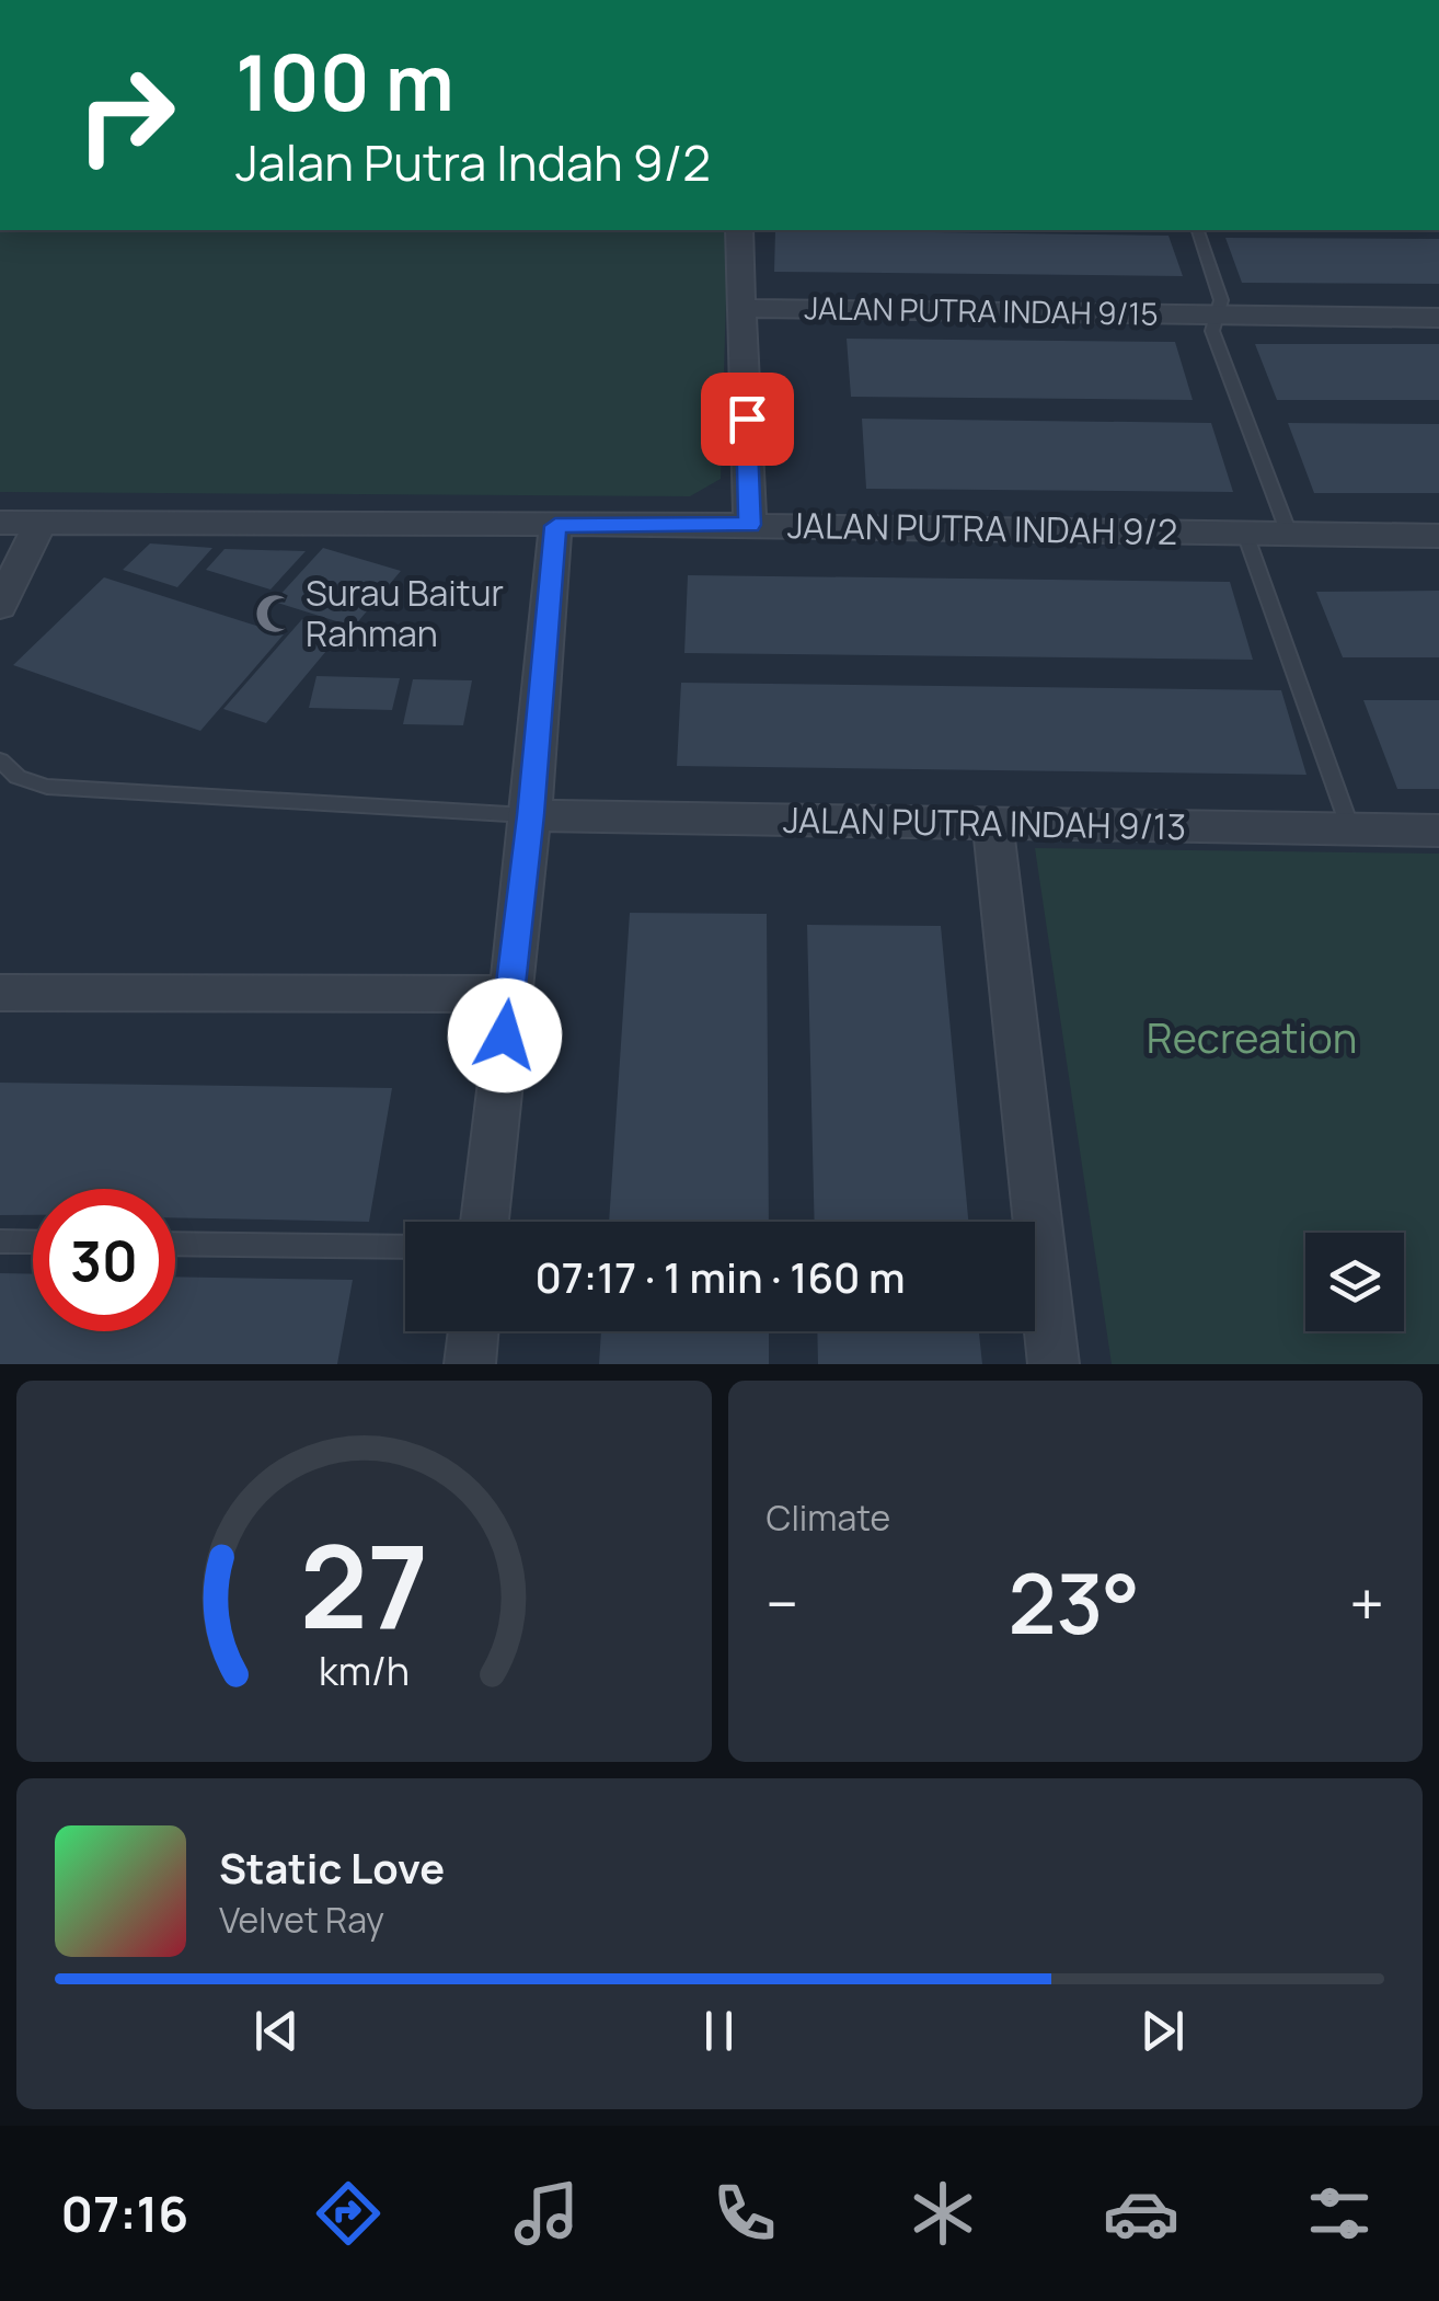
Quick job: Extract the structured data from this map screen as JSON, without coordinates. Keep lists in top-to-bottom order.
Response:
{
  "streets": {
    "street": ["JALAN PUTRA INDAH 9/15", "JALAN PUTRA INDAH 9/2", "JALAN PUTRA INDAH 9/13"]
  },
  "parks": ["Recreation"],
  "places": {
    "mosque": ["Surau Baitur Rahman"]
  },
  "page": {
    "turn": ["100 m", "Jalan Putra Indah 9/2"],
    "limit": "30",
    "trip": "07:17 · 1 min · 160 m",
    "tile": "Climate",
    "heat": ["−", "23°", "+"],
    "song": ["Static Love", "Velvet Ray"],
    "tabs": "07:16",
    "gauge": ["27", "km/h"]
  }
}
